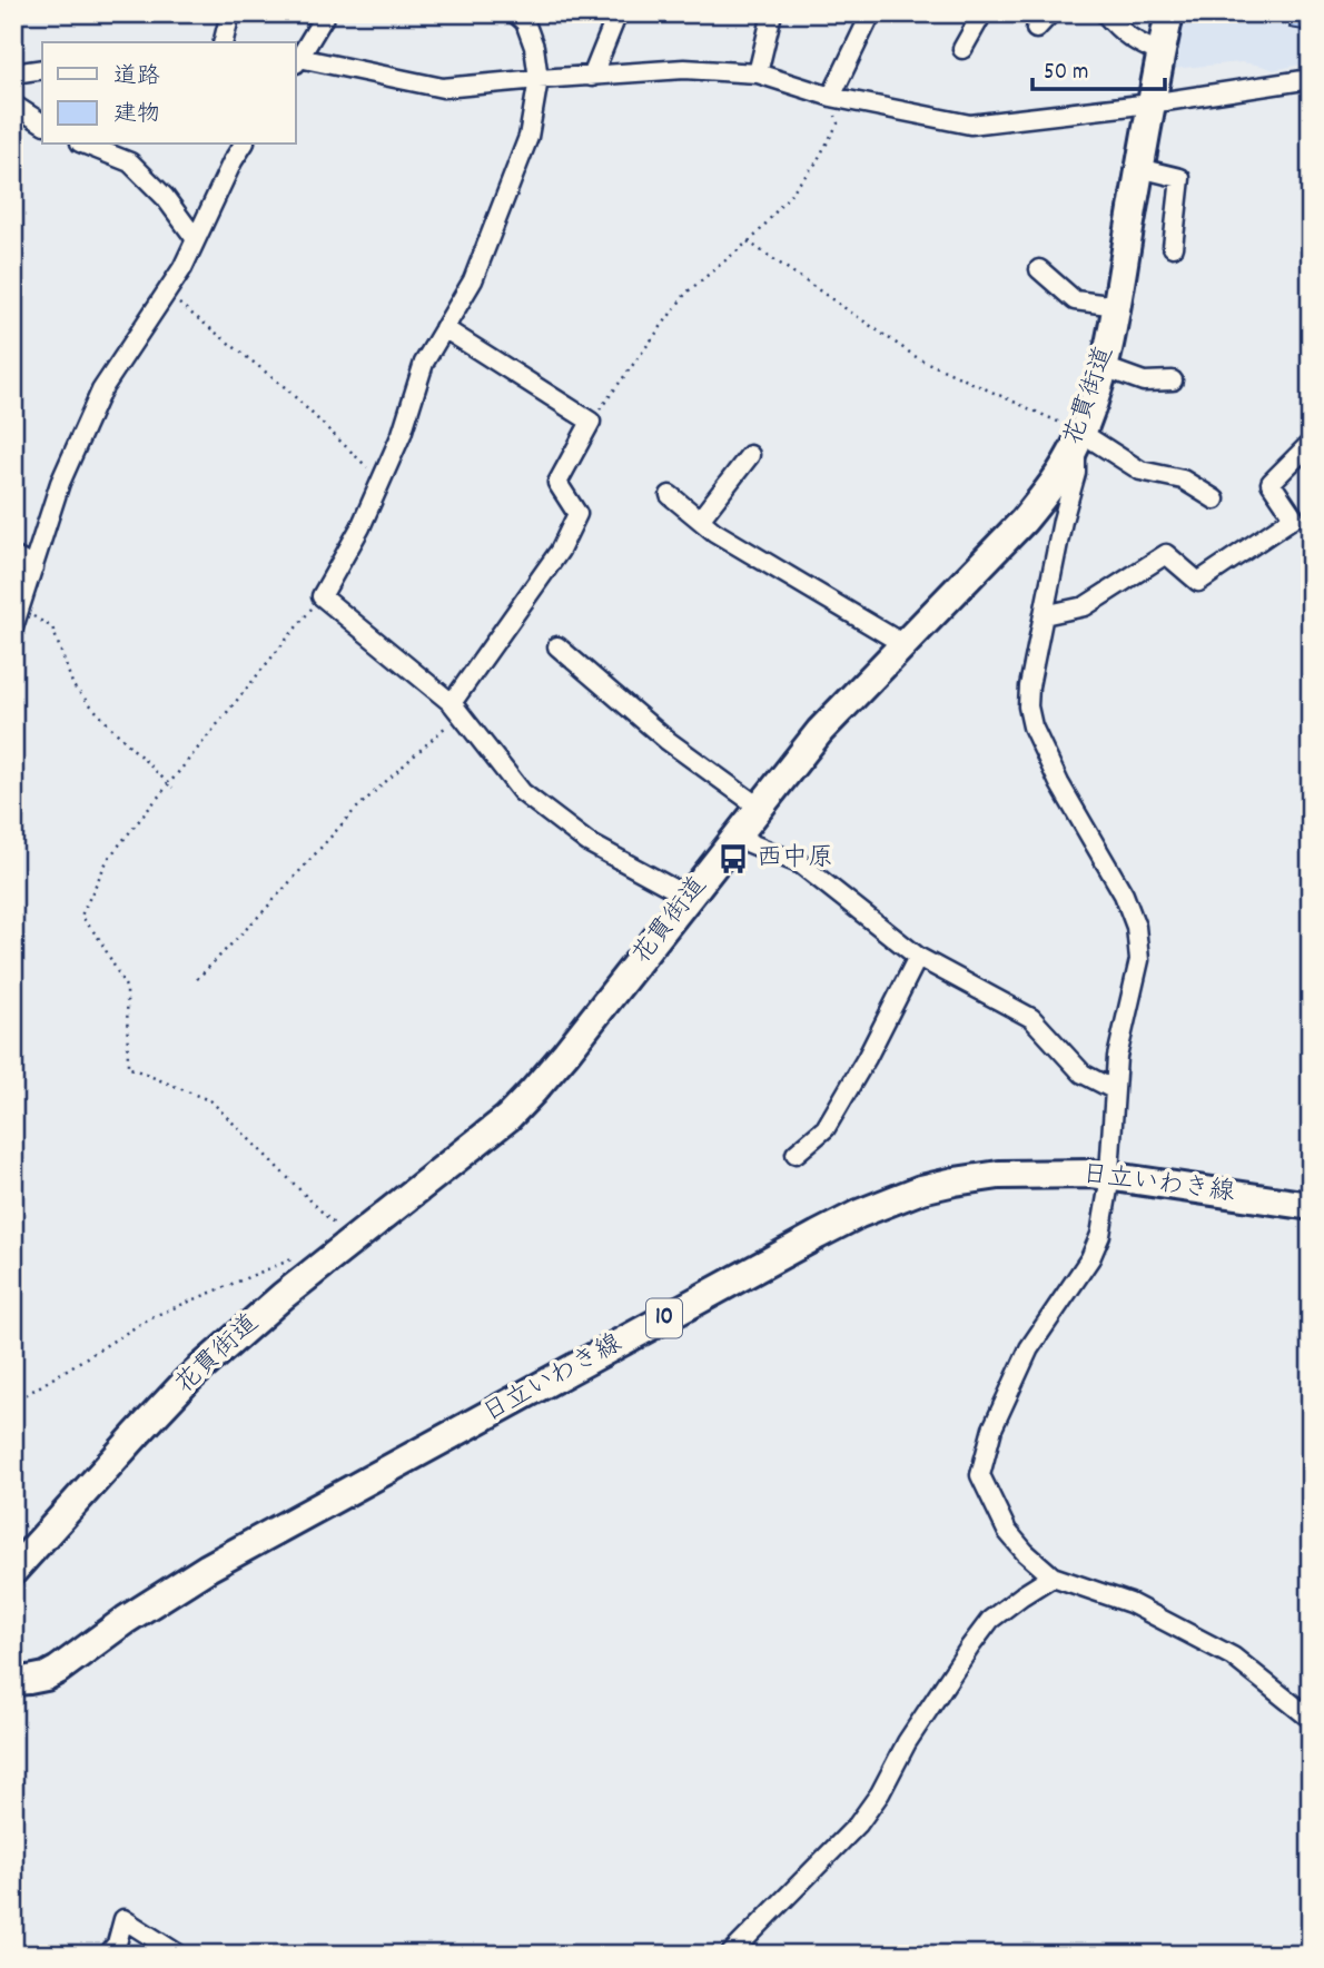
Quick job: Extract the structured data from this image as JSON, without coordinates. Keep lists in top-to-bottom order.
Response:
{
  "streets": {
    "main road": ["花貫街道", "日立いわき線", "10"]
  },
  "places": {
    "bus stop": ["西中原"]
  },
  "legend": ["道路", "建物"],
  "scale_bar": "50 m"
}
